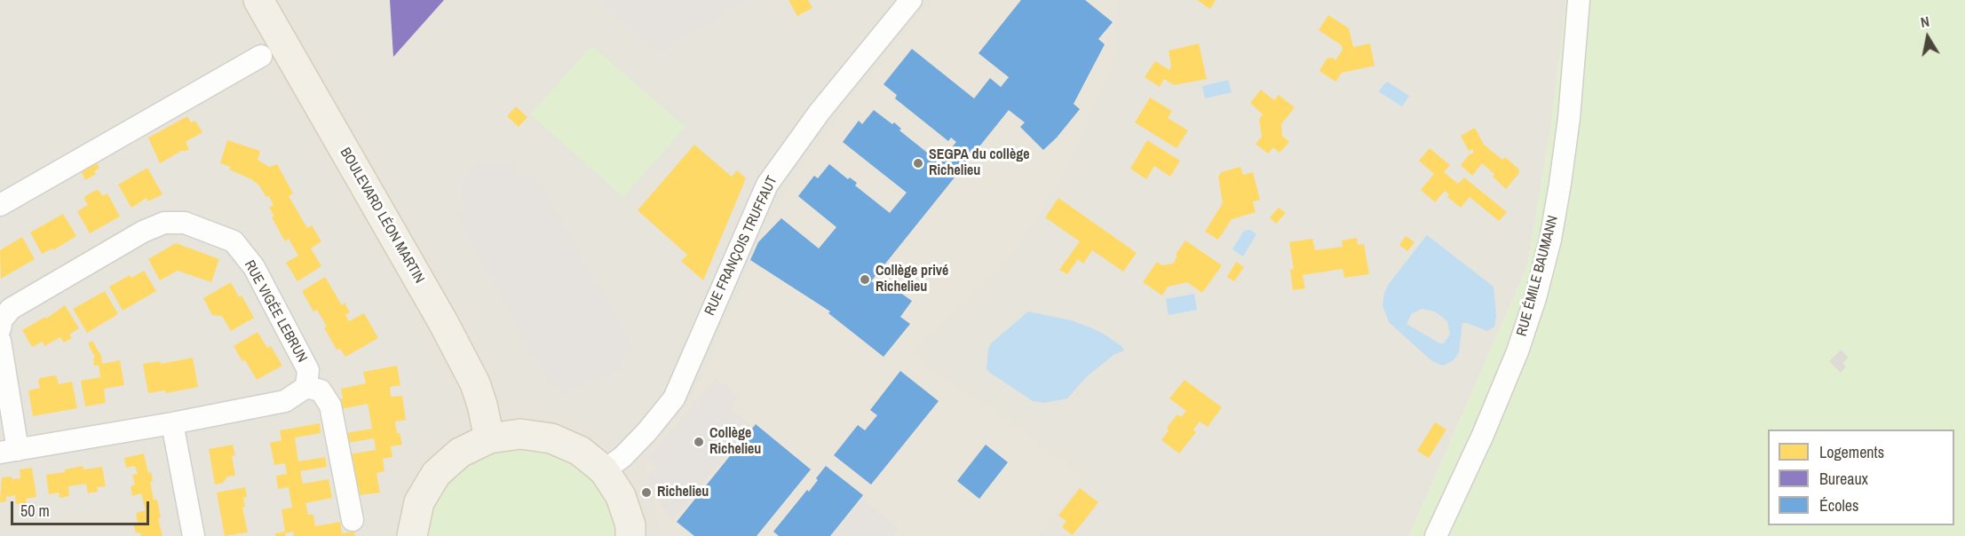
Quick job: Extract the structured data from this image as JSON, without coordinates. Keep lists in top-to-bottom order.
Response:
{
  "streets": {
    "main road": ["BOULEVARD LÉON MARTIN"],
    "street": ["RUE FRANÇOIS TRUFFAUT", "RUE ÉMILE BAUMANN", "RUE VIGÉE LEBRUN"]
  },
  "places": [
    "SEGPA du collège Richelieu",
    "Collège privé Richelieu",
    "Collège Richelieu",
    "Richelieu"
  ],
  "legend": ["Logements", "Bureaux", "Écoles"],
  "scale_bar": "50 m",
  "north": "top"
}
